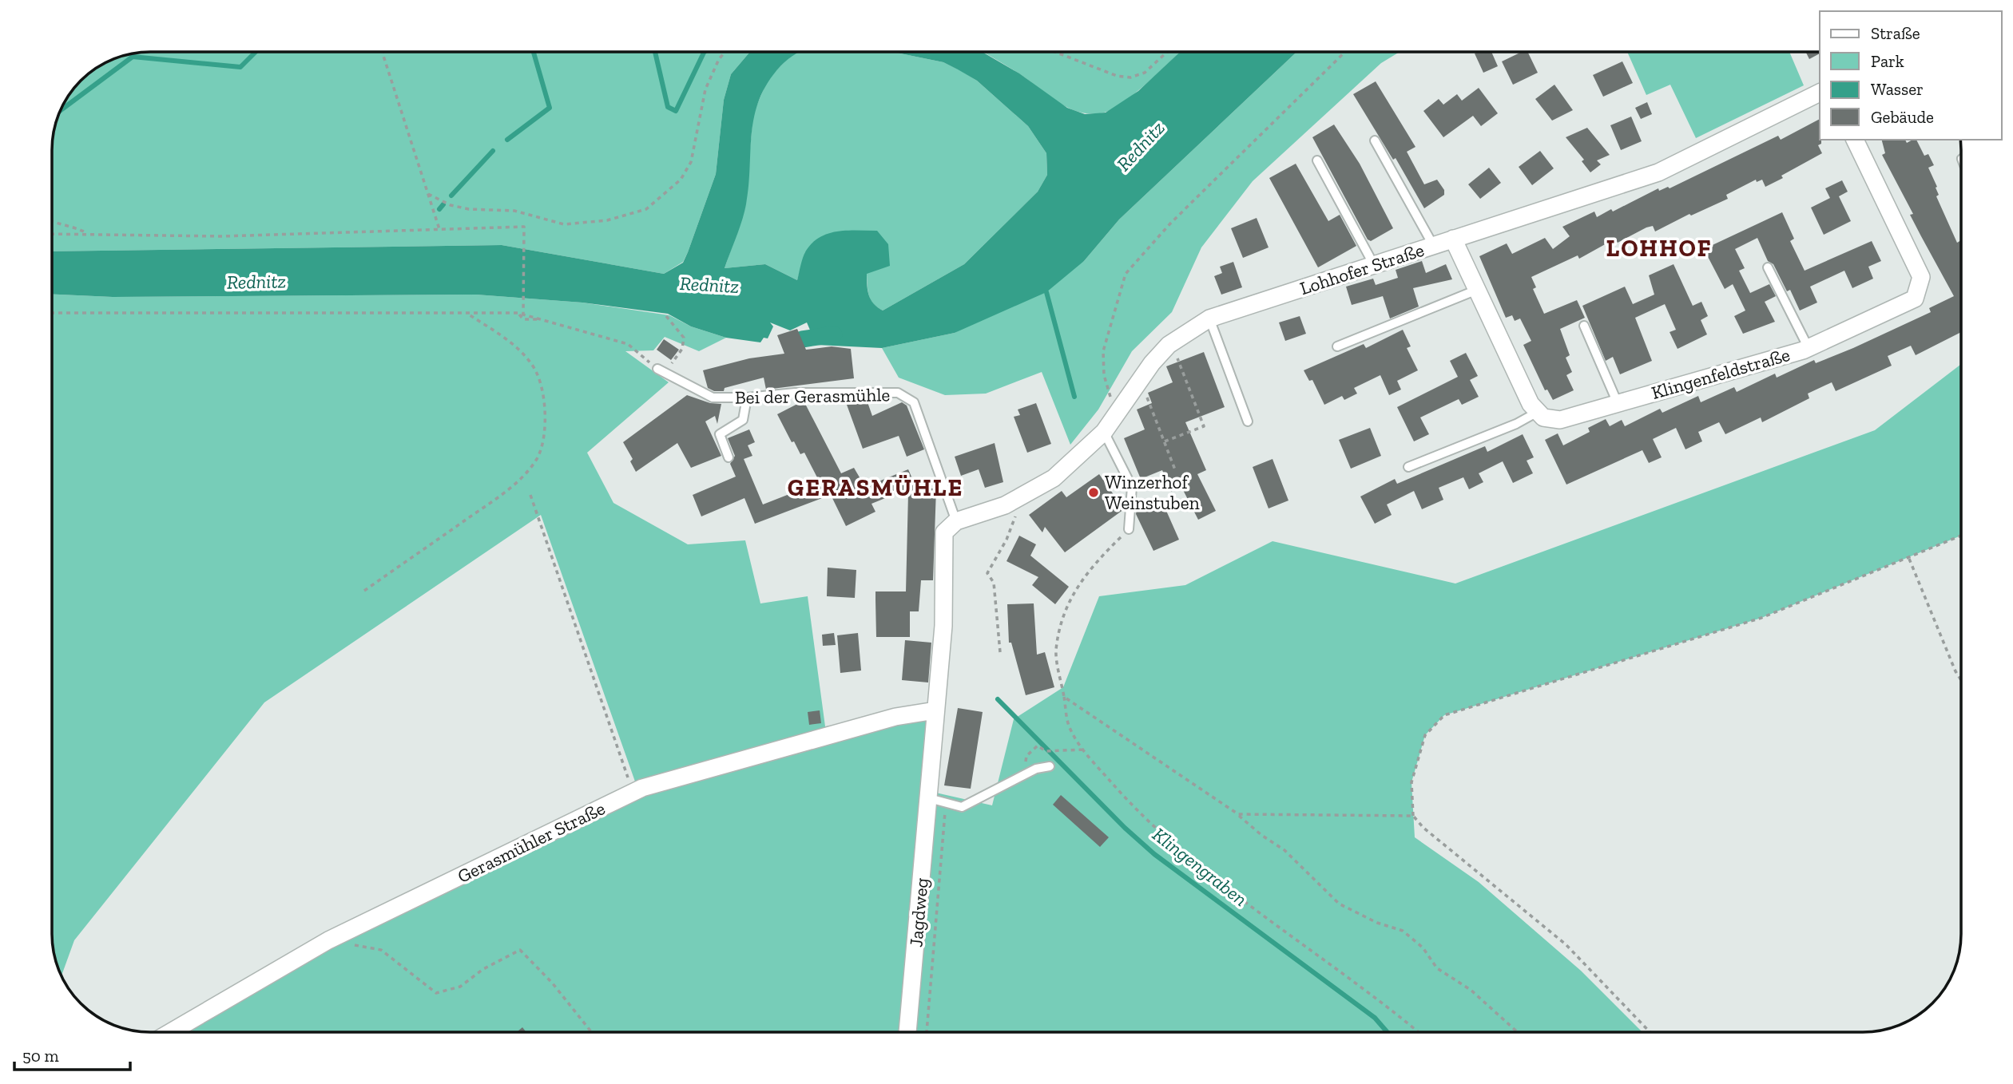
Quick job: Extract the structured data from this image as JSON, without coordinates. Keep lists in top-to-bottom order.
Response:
{
  "streets": {
    "street": [
      "Lohhofer Straße",
      "Klingenfeldstraße",
      "Gerasmühler Straße",
      "Jagdweg"
    ],
    "lane": ["Bei der Gerasmühle"]
  },
  "crossings": [
    ["Lohhofer Straße", "Bei der Gerasmühle"]
  ],
  "districts": ["LOHHOF", "GERASMÜHLE"],
  "water": ["Rednitz", "Klingengraben"],
  "places": ["Winzerhof Weinstuben"],
  "legend": [
    "Straße",
    "Park",
    "Wasser",
    "Gebäude"
  ],
  "scale_bar": "50 m"
}
